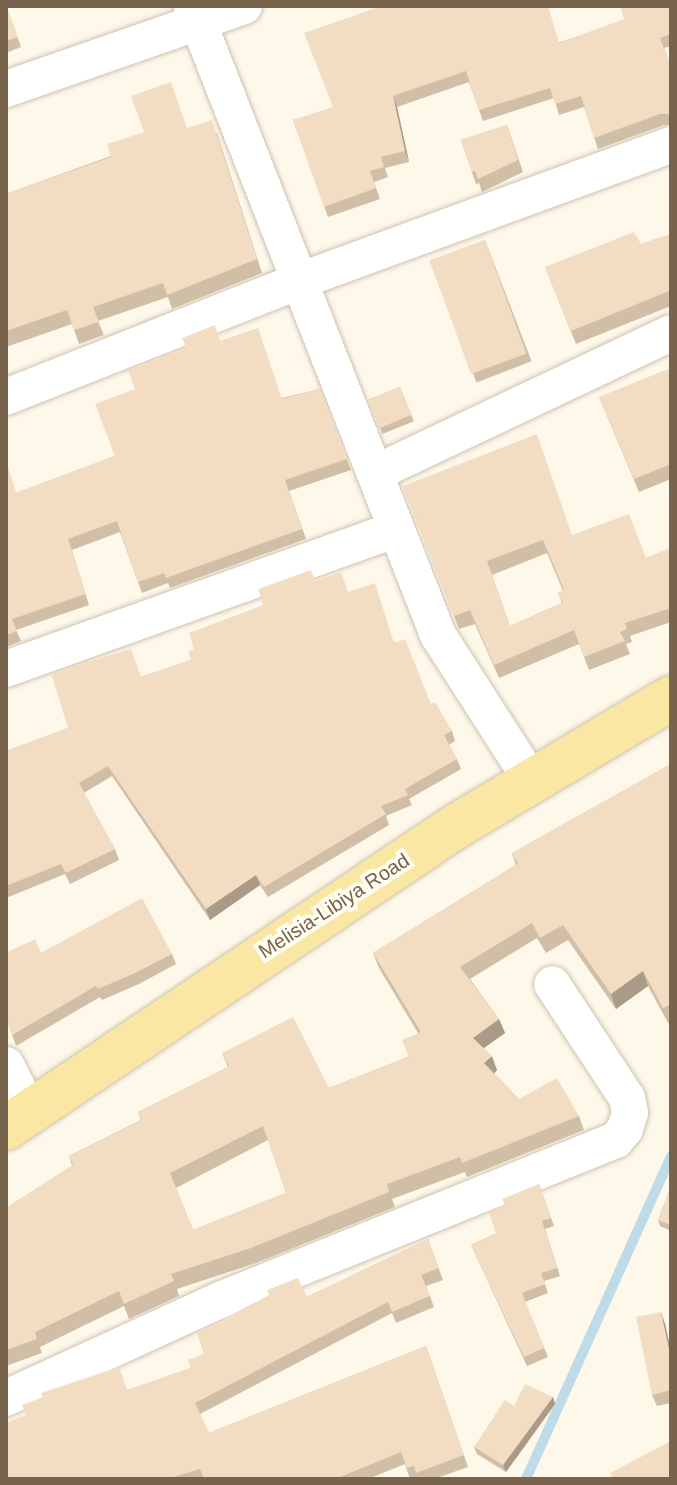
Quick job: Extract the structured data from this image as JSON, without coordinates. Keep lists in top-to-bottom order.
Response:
{
  "streets": {
    "main road": ["Melisia-Libiya Road"]
  }
}
